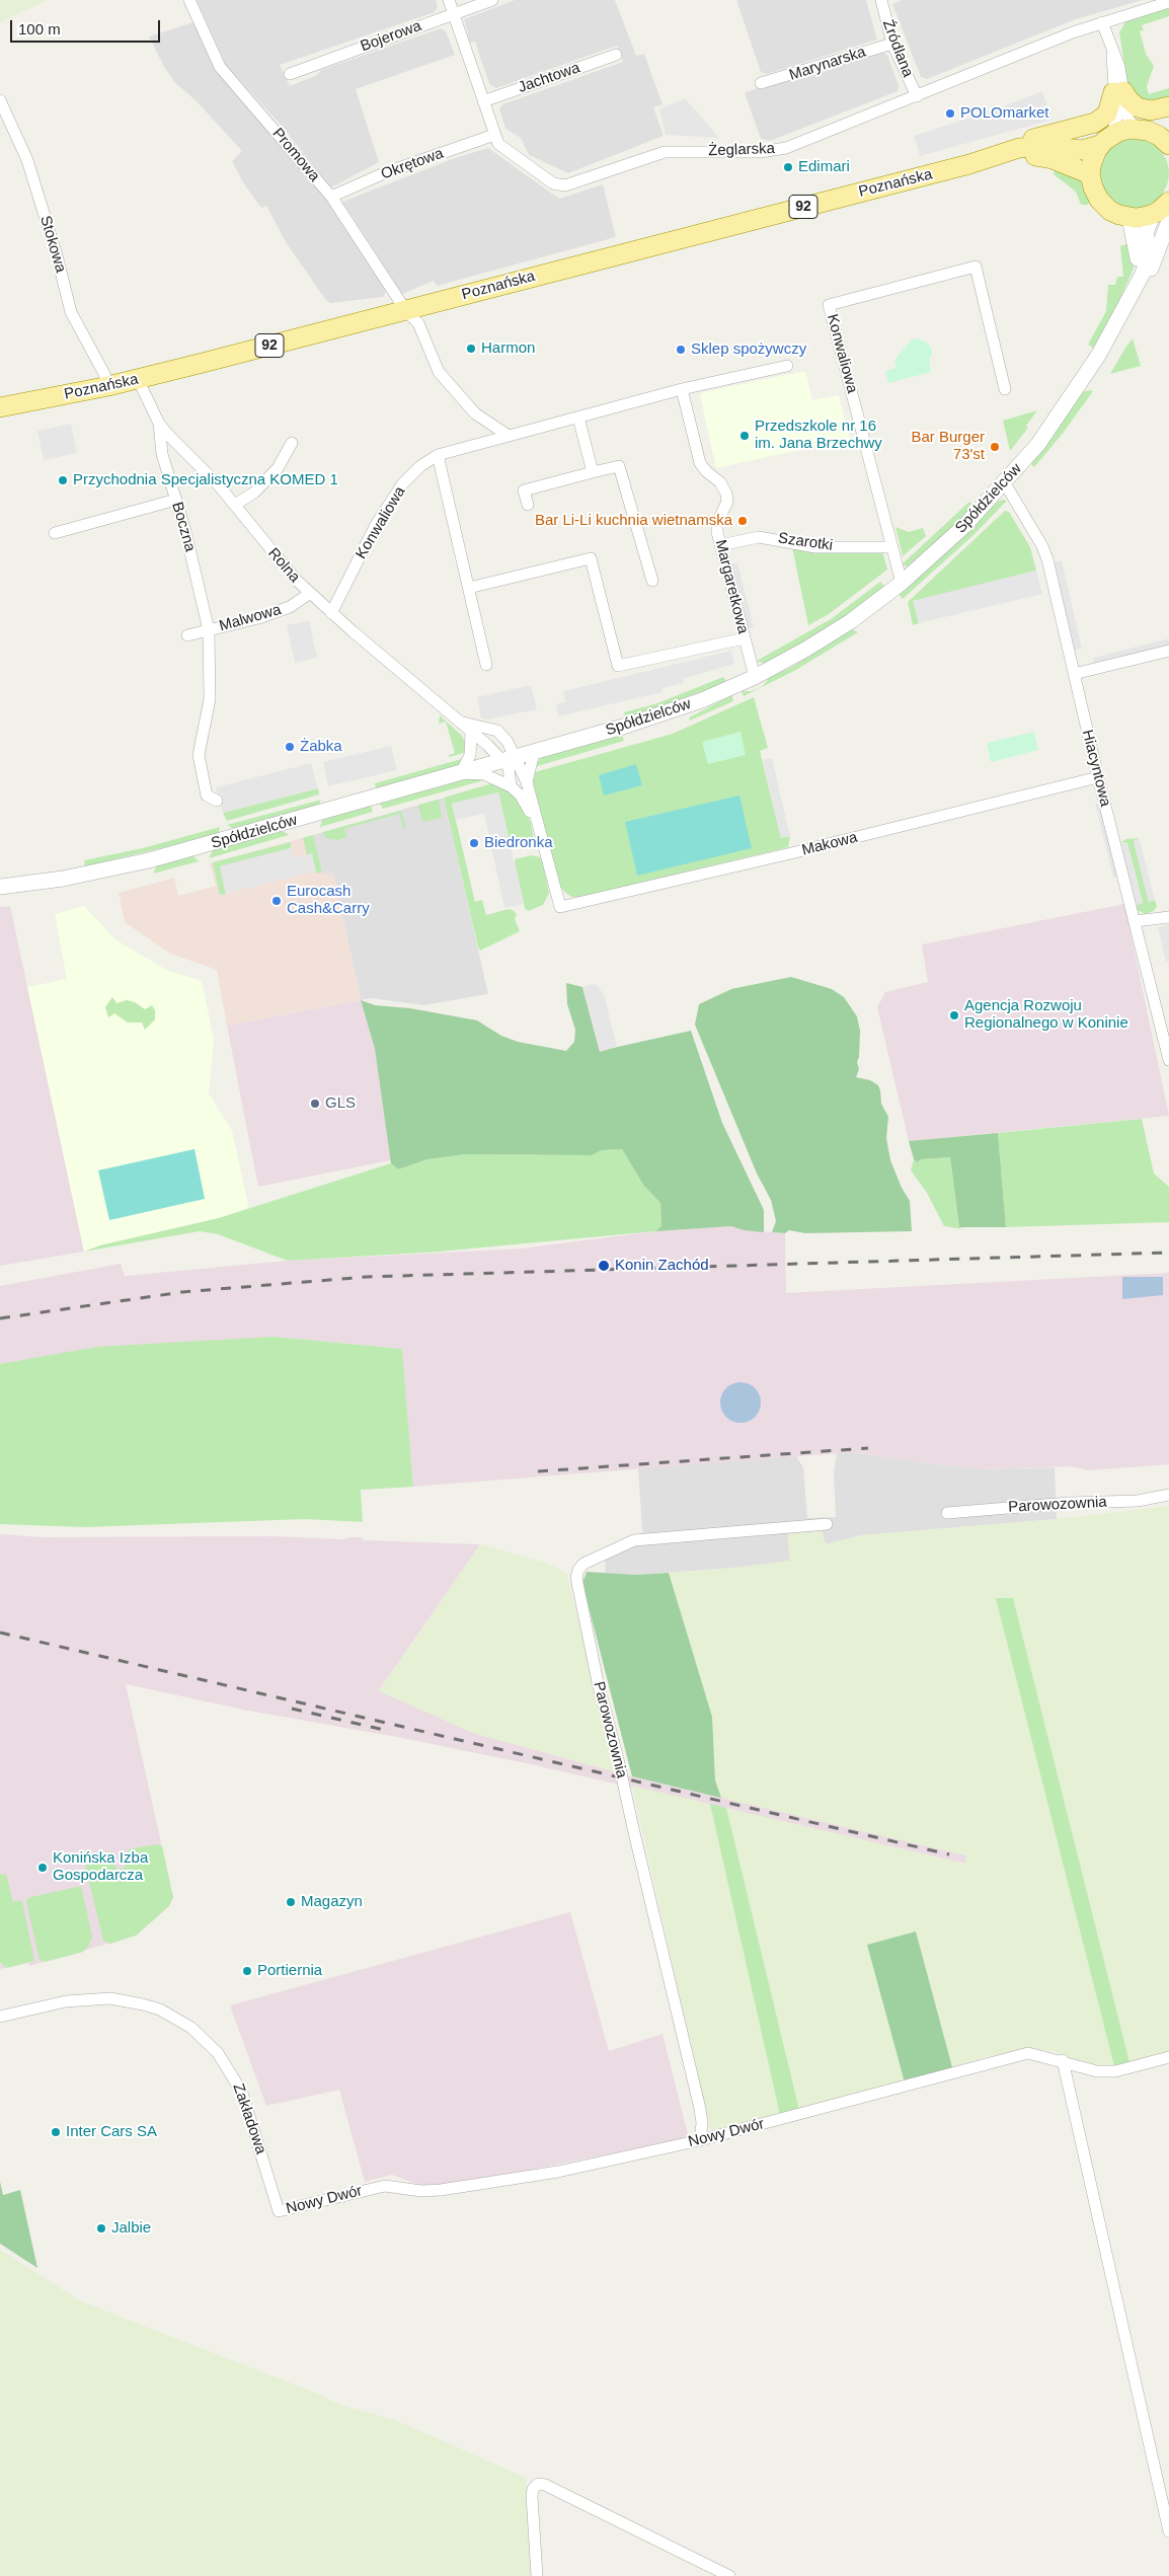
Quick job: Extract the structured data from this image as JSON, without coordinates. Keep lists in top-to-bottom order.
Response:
{
  "streets": {
    "main road": ["Poznańska", "92"],
    "street": [
      "Bojerowa",
      "Źródlana",
      "Marynarska",
      "Jachtowa",
      "Żeglarska",
      "Promowa",
      "Okrętowa",
      "Stokowa",
      "Konwaliowa",
      "Spółdzielców",
      "Boczna",
      "Szarotki",
      "Rolna",
      "Margaretkowa",
      "Malwowa",
      "Hiacyntowa",
      "Makowa",
      "Parowozownia",
      "Zakładowa",
      "Nowy Dwór"
    ]
  },
  "crossings": [
    ["Bojerowa", "Żeglarska"],
    ["Źródlana", "Marynarska"],
    ["Źródlana", "Żeglarska"],
    ["Jachtowa", "Żeglarska"],
    ["Żeglarska", "Okrętowa"],
    ["Promowa", "Okrętowa"],
    ["Promowa", "Poznańska"],
    ["Poznańska", "92"],
    ["Poznańska", "Stokowa"],
    ["Poznańska", "Rolna"],
    ["Konwaliowa", "Spółdzielców"],
    ["Konwaliowa", "Szarotki"],
    ["Konwaliowa", "Rolna"],
    ["Konwaliowa", "Margaretkowa"],
    ["Spółdzielców", "Rolna"],
    ["Spółdzielców", "Margaretkowa"],
    ["Spółdzielców", "Hiacyntowa"],
    ["Boczna", "Rolna"],
    ["Boczna", "Malwowa"],
    ["Szarotki", "Margaretkowa"],
    ["Rolna", "Malwowa"],
    ["Hiacyntowa", "Makowa"],
    ["Parowozownia", "Nowy Dwór"],
    ["Zakładowa", "Nowy Dwór"]
  ],
  "places": [
    "POLOmarket",
    "Edimari",
    "Harmon",
    "Sklep spożywczy",
    "Przedszkole nr 16 im. Jana Brzechwy",
    "Bar Burger 73'st",
    "Przychodnia Specjalistyczna KOMED 1",
    "Bar Li-Li kuchnia wietnamska",
    "Żabka",
    "Biedronka",
    "Eurocash Cash&Carry",
    "Agencja Rozwoju Regionalnego w Koninie",
    "GLS",
    "Konin Zachód",
    "Konińska Izba Gospodarcza",
    "Magazyn",
    "Portiernia",
    "Inter Cars SA",
    "Jalbie"
  ],
  "scale_bar": "100 m"
}
